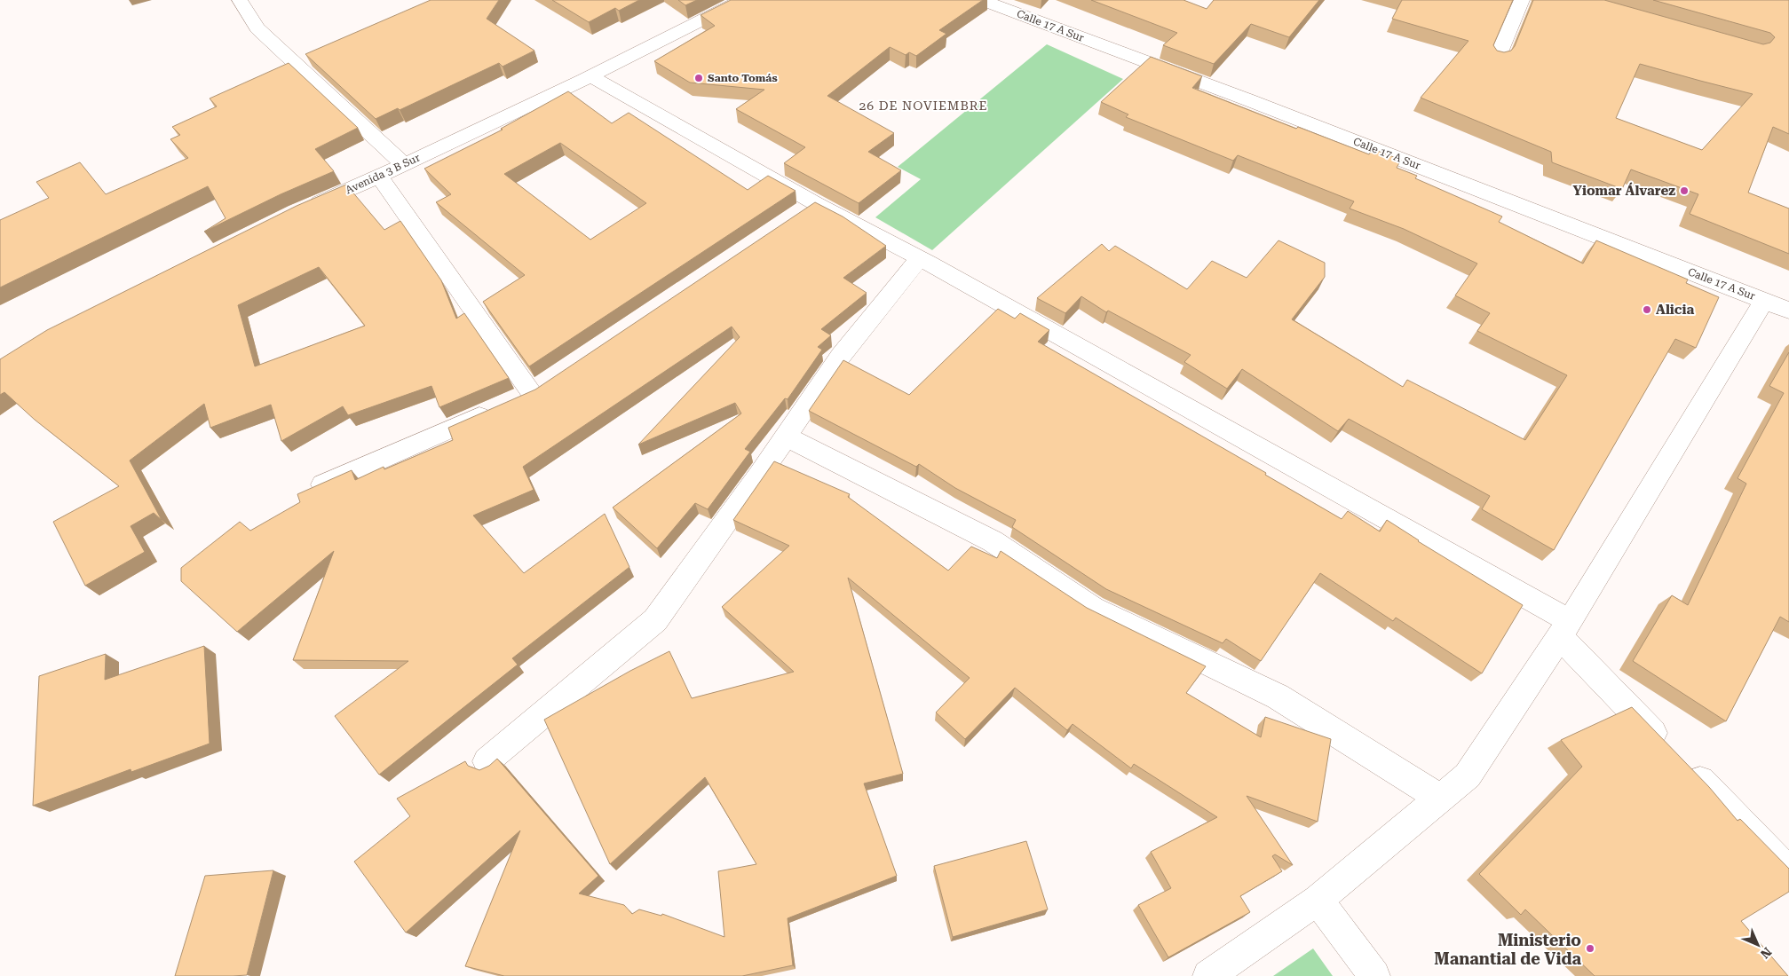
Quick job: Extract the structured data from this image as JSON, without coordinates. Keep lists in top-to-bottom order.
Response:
{
  "streets": {
    "street": ["Calle 17 A Sur", "Avenida 3 B Sur"]
  },
  "districts": ["26 DE NOVIEMBRE"],
  "places": [
    "Santo Tomás",
    "Yiomar Álvarez",
    "Alicia",
    "Ministerio Manantial de Vida"
  ],
  "north": "bottom right"
}
